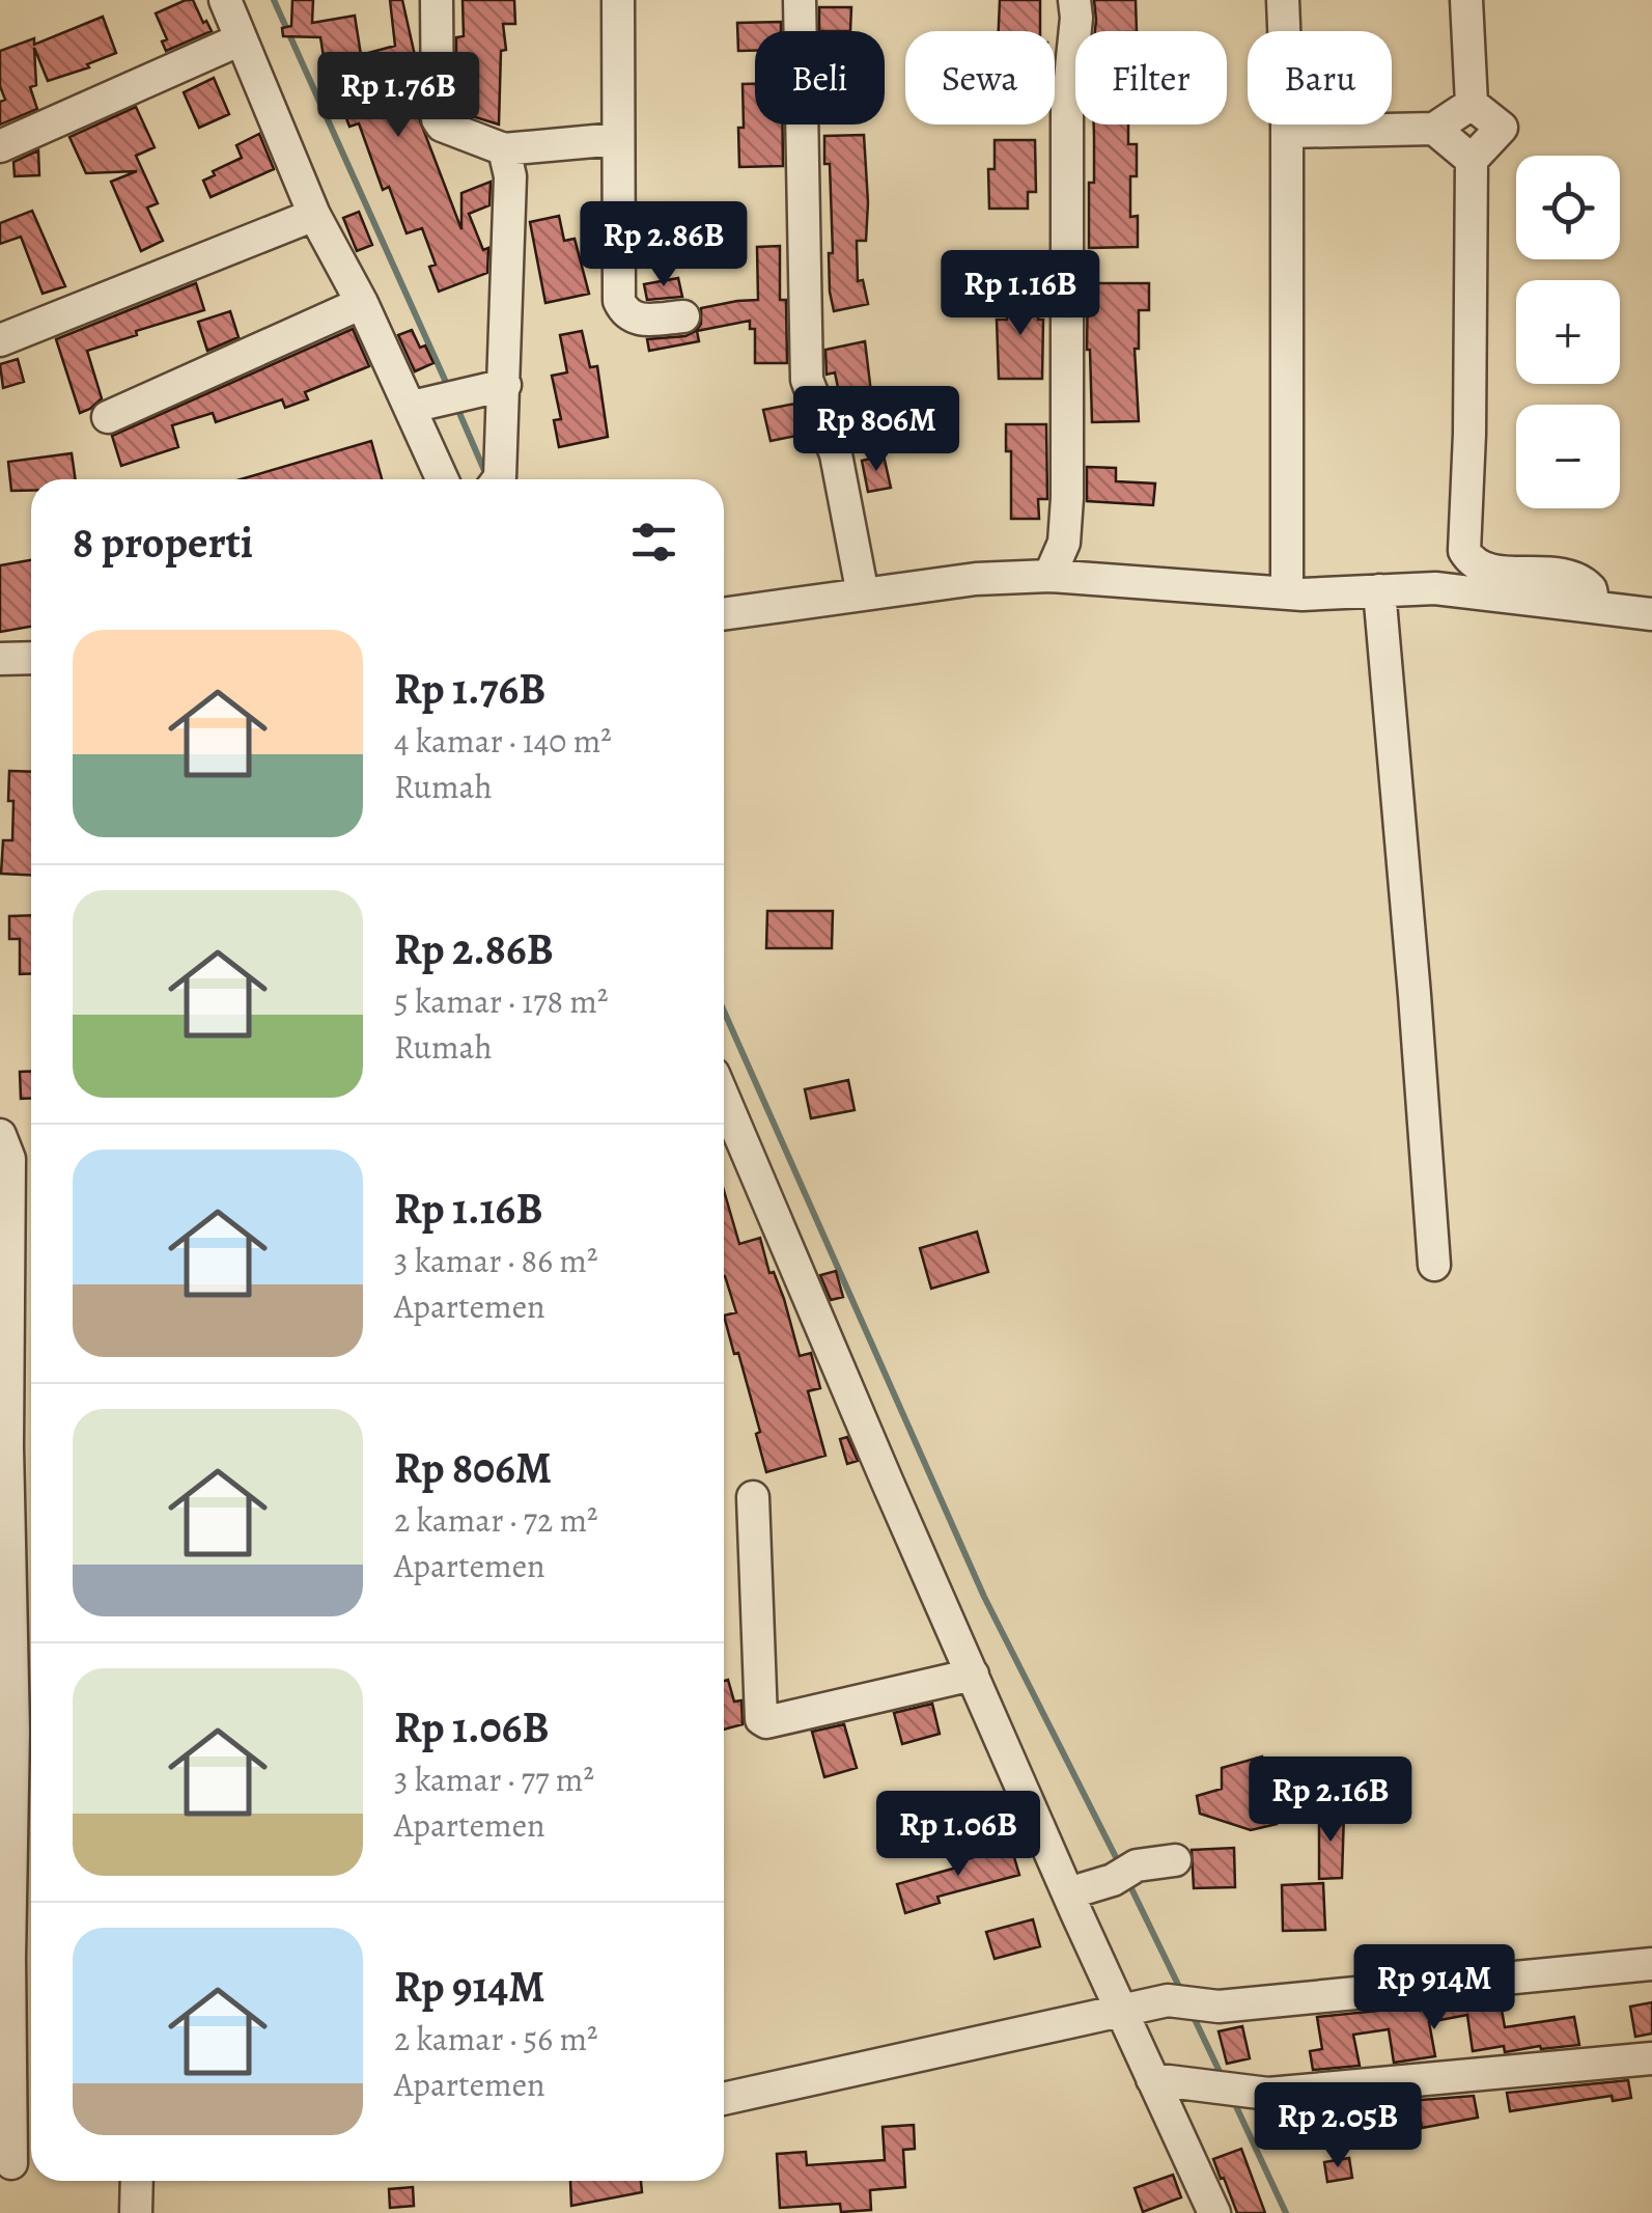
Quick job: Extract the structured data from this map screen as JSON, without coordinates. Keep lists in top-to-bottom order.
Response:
{
  "page": {
    "chip": [
      "Beli",
      "Sewa",
      "Filter",
      "Baru"
    ],
    "price": [
      "Rp 1.76B",
      "Rp 2.86B",
      "Rp 1.16B",
      "Rp 806M",
      "Rp 2.16B",
      "Rp 1.06B",
      "Rp 914M",
      "Rp 2.05B"
    ],
    "map_buttons": ["+", "−"],
    "heading": "8 properti",
    "list": [
      {
        "name": "Rp 1.76B",
        "note": "4 kamar · 140 m² · Rumah"
      },
      {
        "name": "Rp 2.86B",
        "note": "5 kamar · 178 m² · Rumah"
      },
      {
        "name": "Rp 1.16B",
        "note": "3 kamar · 86 m² · Apartemen"
      },
      {
        "name": "Rp 806M",
        "note": "2 kamar · 72 m² · Apartemen"
      },
      {
        "name": "Rp 1.06B",
        "note": "3 kamar · 77 m² · Apartemen"
      },
      {
        "name": "Rp 914M",
        "note": "2 kamar · 56 m² · Apartemen"
      }
    ]
  }
}
